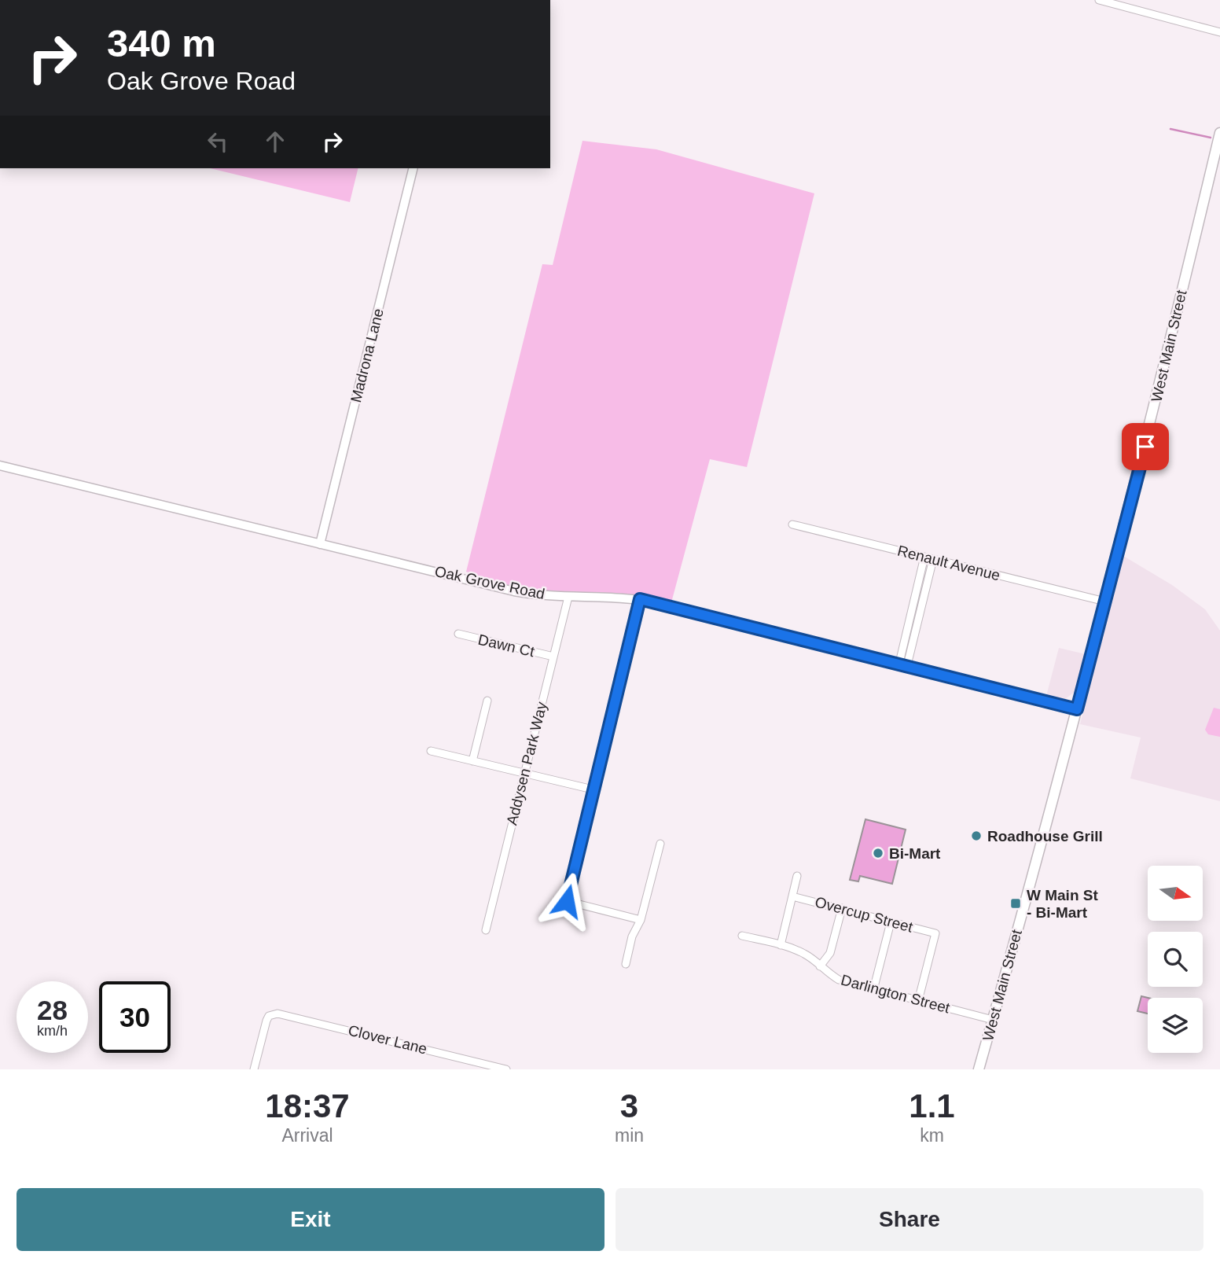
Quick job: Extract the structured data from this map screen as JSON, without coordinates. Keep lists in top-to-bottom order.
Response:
{
  "streets": {
    "main road": ["West Main Street"],
    "street": [
      "Madrona Lane",
      "Renault Avenue",
      "Oak Grove Road",
      "Dawn Ct",
      "Addysen Park Way",
      "Overcup Street",
      "Darlington Street",
      "Clover Lane"
    ]
  },
  "crossings": [
    ["West Main Street", "Renault Avenue"],
    ["West Main Street", "Oak Grove Road"],
    ["West Main Street", "Darlington Street"],
    ["Madrona Lane", "Oak Grove Road"],
    ["Oak Grove Road", "Addysen Park Way"],
    ["Dawn Ct", "Addysen Park Way"],
    ["Overcup Street", "Darlington Street"]
  ],
  "places": {
    "other": ["Roadhouse Grill", "Bi-Mart"],
    "transit": ["W Main St - Bi-Mart"]
  },
  "north": "right",
  "page": {
    "turn": ["340 m", "Oak Grove Road"],
    "speed": "28 km/h",
    "limit": "30",
    "eta": [
      "18:37",
      "Arrival",
      "3",
      "min",
      "1.1",
      "km"
    ],
    "buttons": ["Exit", "Share"]
  }
}
